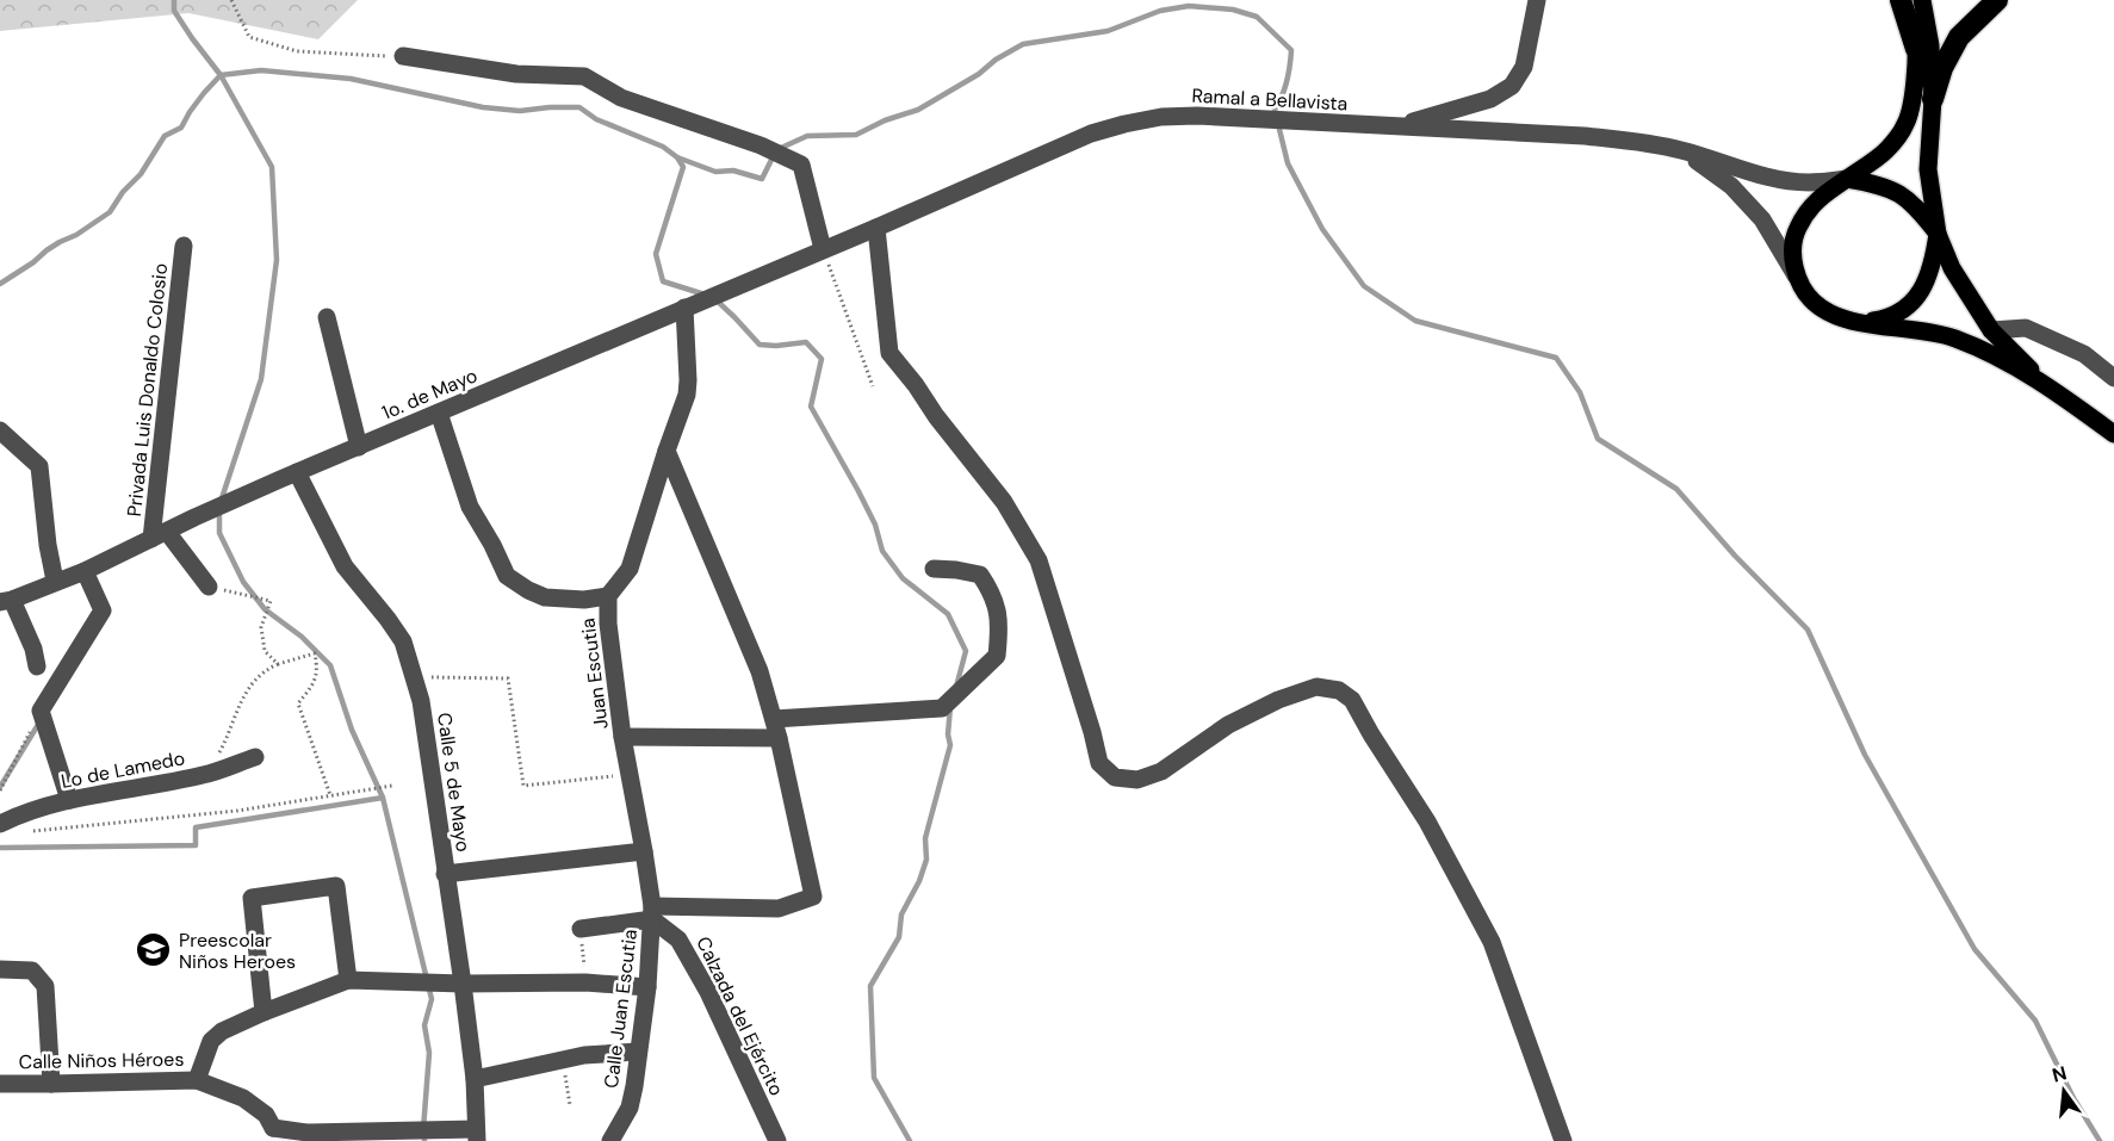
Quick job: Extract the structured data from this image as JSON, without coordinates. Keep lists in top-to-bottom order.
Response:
{
  "streets": {
    "street": [
      "Ramal a Bellavista",
      "Privada Luis Donaldo Colosio",
      "1o. de Mayo",
      "Juan Escutia",
      "Lo de Lamedo",
      "Calle 5 de Mayo",
      "Calle Juan Escutia",
      "Calzada del Ejército",
      "Calle Niños Héroes"
    ]
  },
  "crossings": [
    ["Ramal a Bellavista", "1o. de Mayo"],
    ["Privada Luis Donaldo Colosio", "1o. de Mayo"],
    ["1o. de Mayo", "Juan Escutia"],
    ["1o. de Mayo", "Calle 5 de Mayo"],
    ["Juan Escutia", "Calle Juan Escutia"],
    ["Juan Escutia", "Calzada del Ejército"],
    ["Calle Juan Escutia", "Calzada del Ejército"]
  ],
  "places": {
    "school or university": ["Preescolar Niños Heroes"]
  },
  "north": "top"
}
